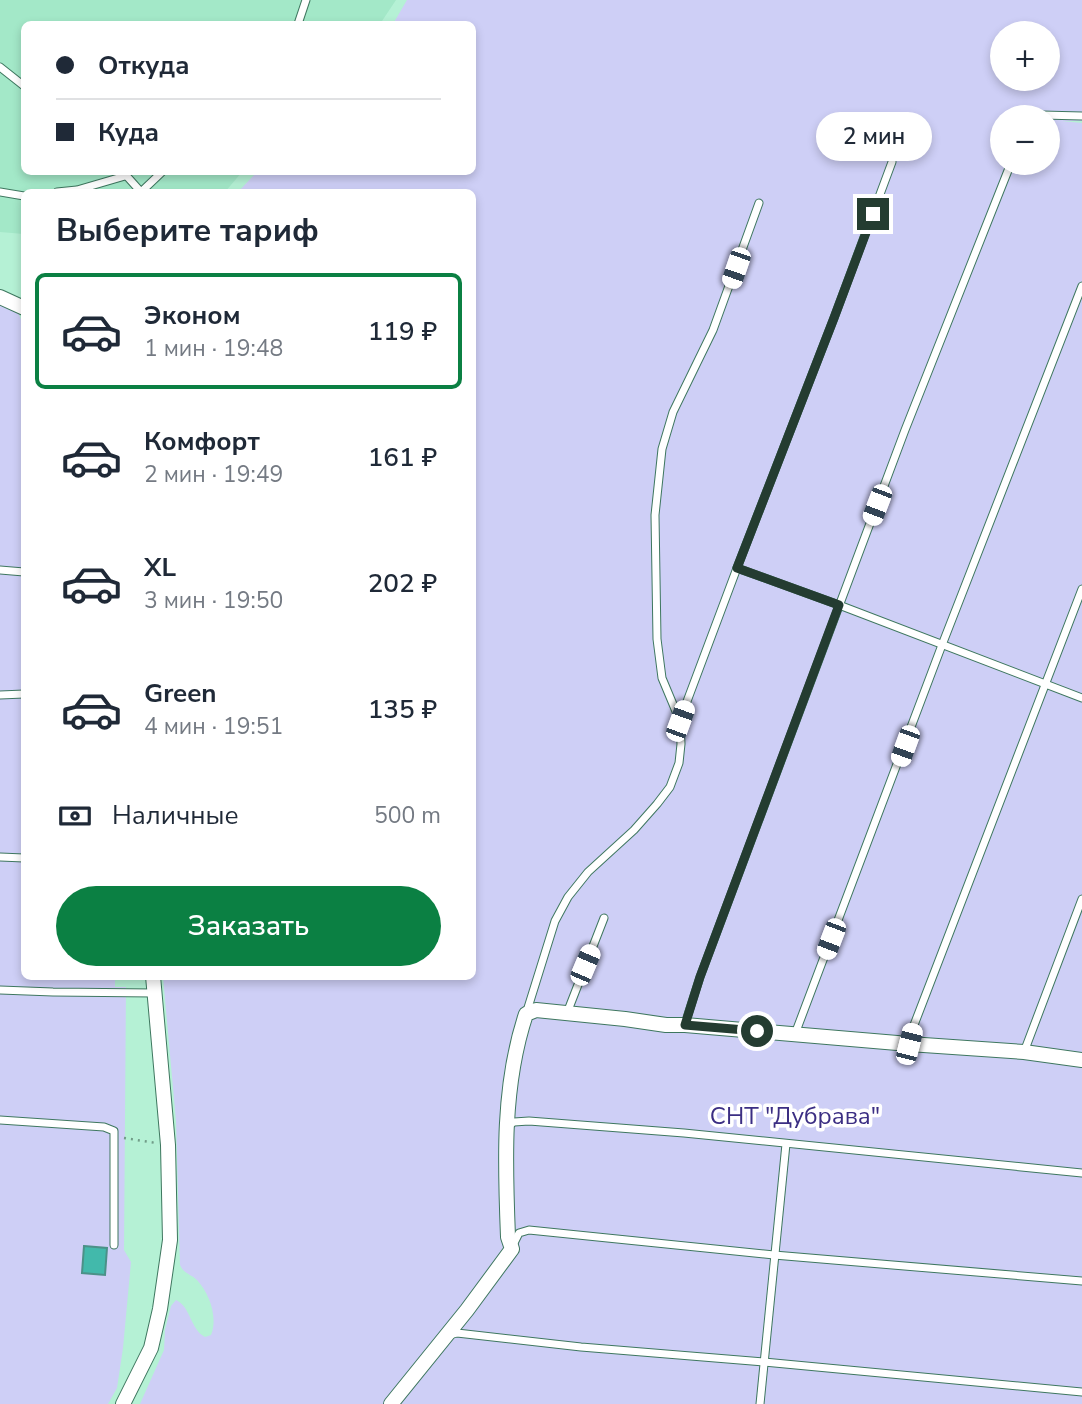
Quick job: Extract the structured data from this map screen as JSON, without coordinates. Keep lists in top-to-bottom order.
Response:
{
  "parks": ["СНТ \"Дубрава\""],
  "page": {
    "map_buttons": ["+", "−"],
    "banner": ["Откуда", "Куда"],
    "bubble": "2 мин",
    "heading": "Выберите тариф",
    "list": [
      {
        "name": "Эконом",
        "note": "1 мин · 19:48",
        "value": "119 ₽"
      },
      {
        "name": "Комфорт",
        "note": "2 мин · 19:49",
        "value": "161 ₽"
      },
      {
        "name": "XL",
        "note": "3 мин · 19:50",
        "value": "202 ₽"
      },
      {
        "name": "Green",
        "note": "4 мин · 19:51",
        "value": "135 ₽"
      }
    ],
    "pay": ["Наличные", "500 m"],
    "buttons": "Заказать"
  }
}
